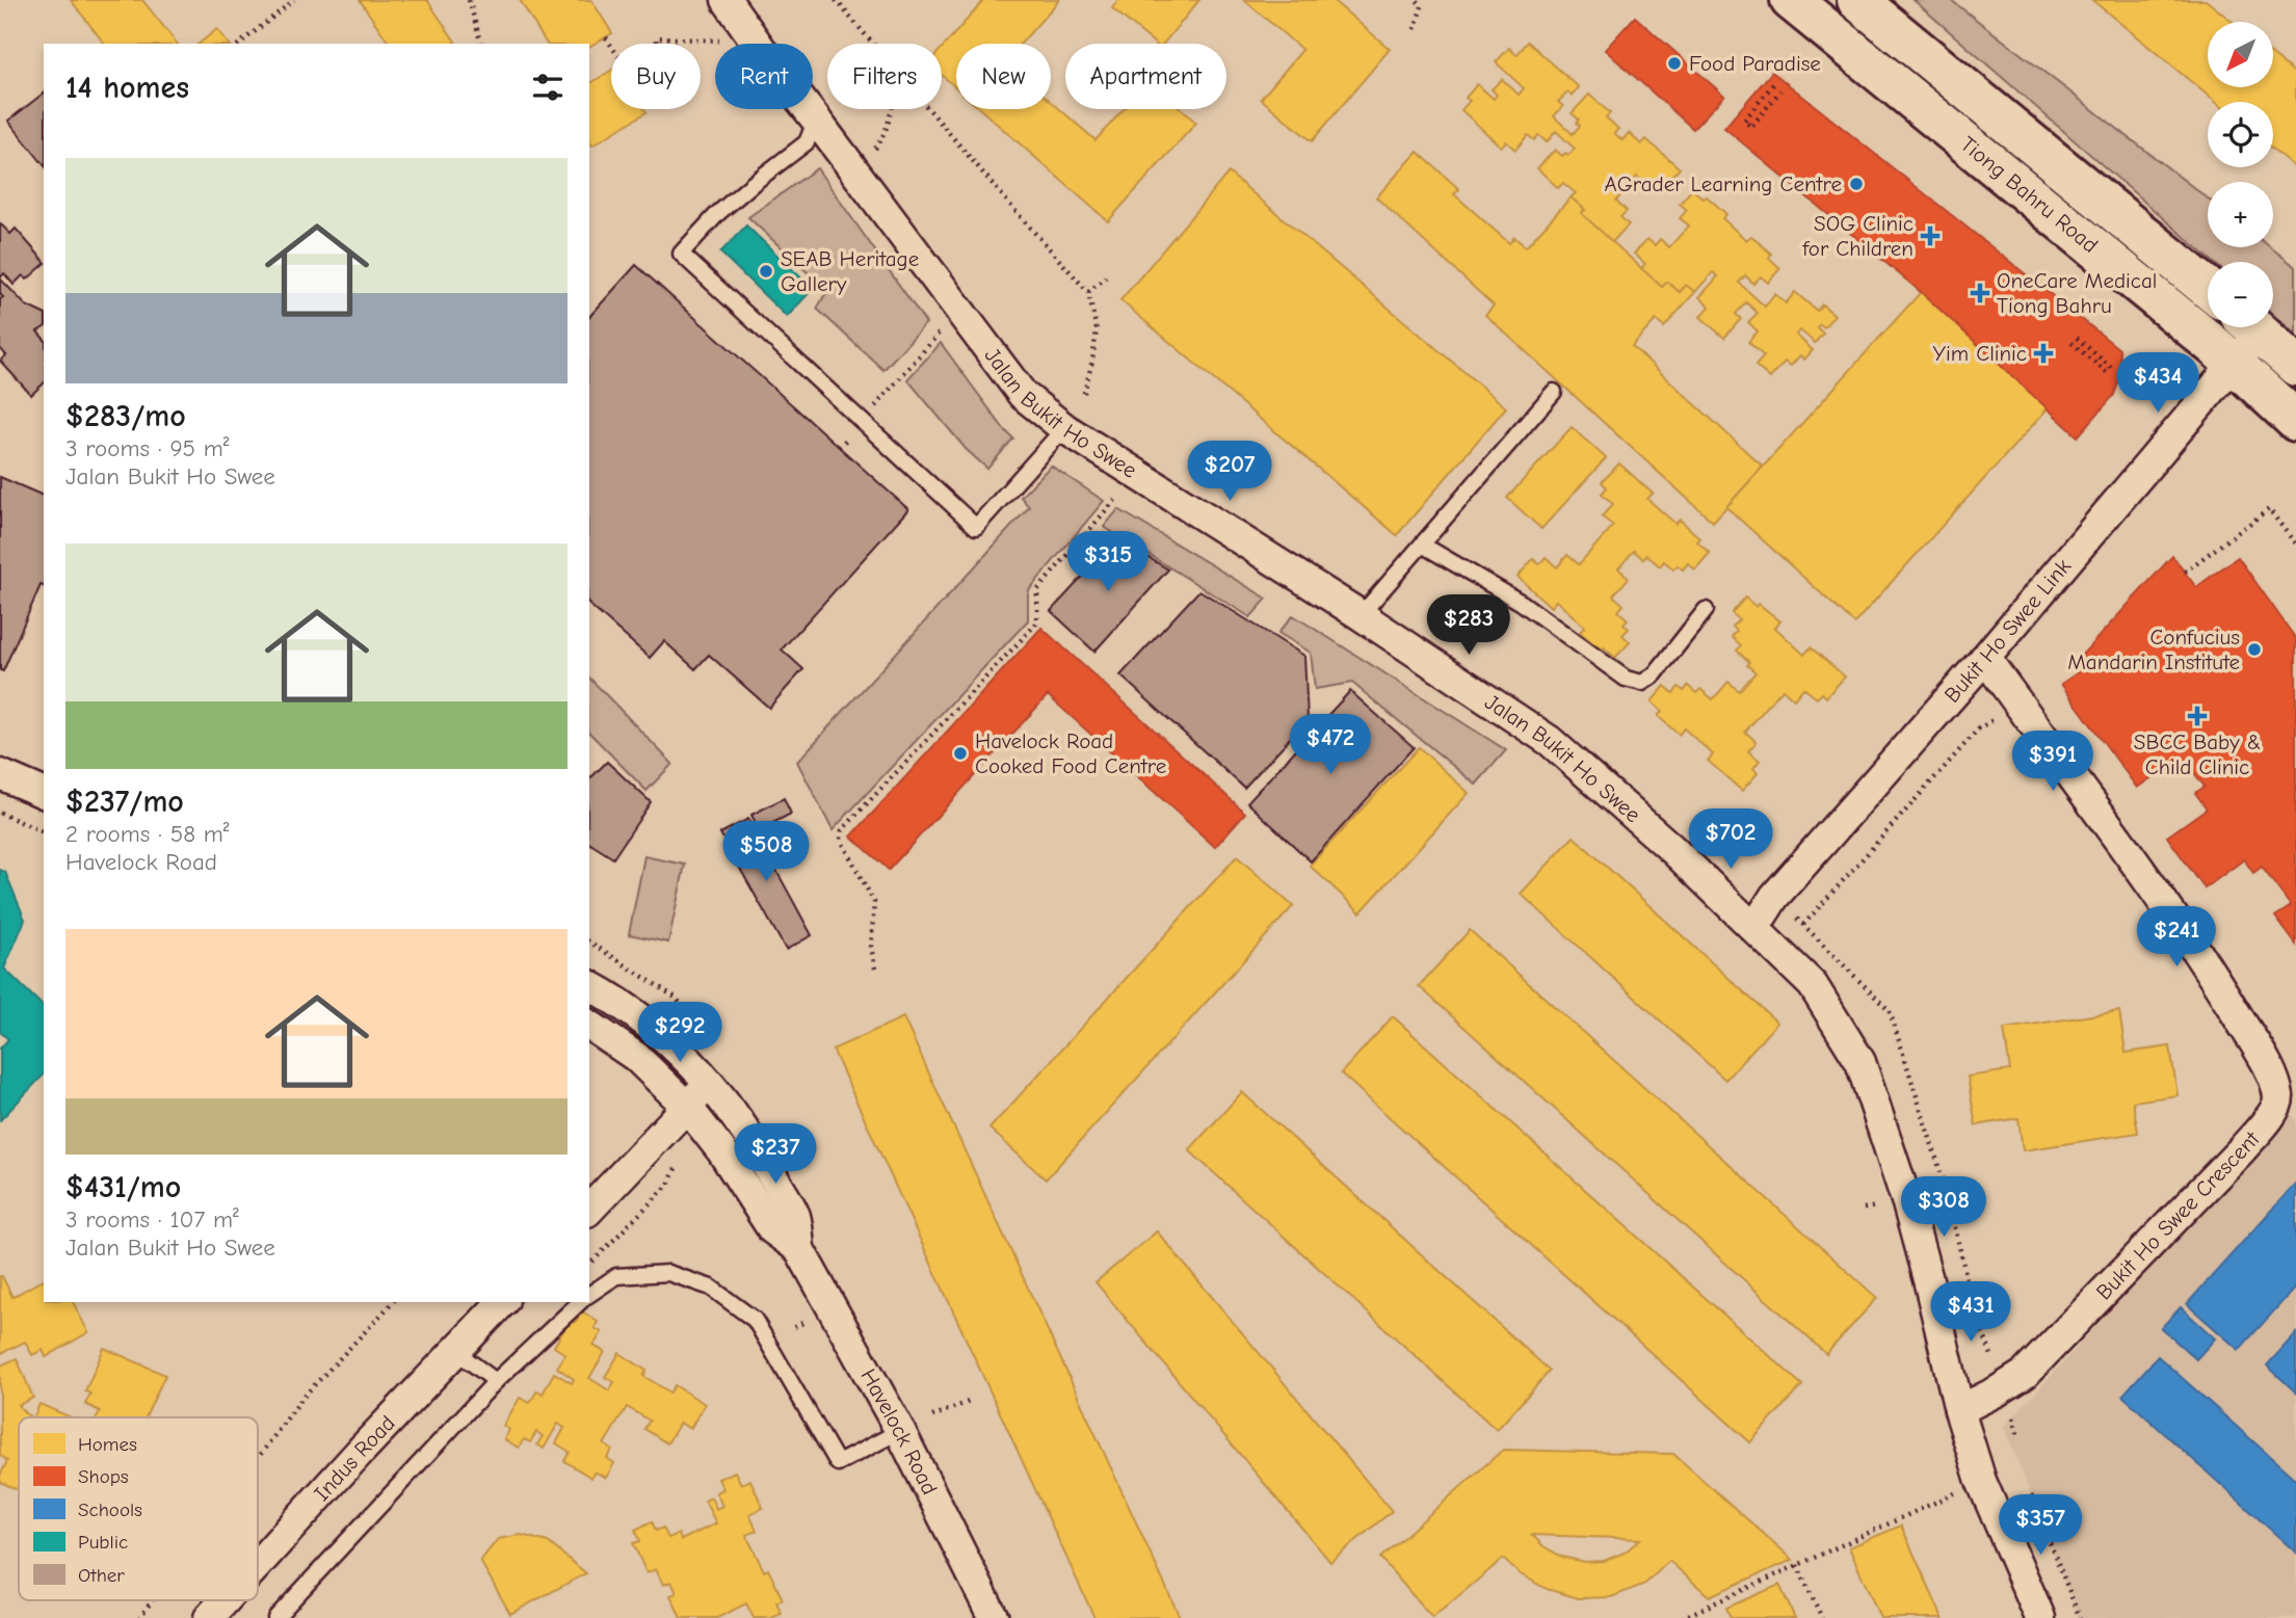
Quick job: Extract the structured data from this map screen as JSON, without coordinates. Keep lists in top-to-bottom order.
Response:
{
  "streets": {
    "main road": ["Tiong Bahru Road"],
    "street": [
      "Jalan Bukit Ho Swee",
      "Bukit Ho Swee Link",
      "Bukit Ho Swee Crescent",
      "Havelock Road",
      "Indus Road"
    ]
  },
  "crossings": [
    ["Tiong Bahru Road", "Bukit Ho Swee Link"],
    ["Jalan Bukit Ho Swee", "Bukit Ho Swee Link"],
    ["Jalan Bukit Ho Swee", "Bukit Ho Swee Crescent"],
    ["Bukit Ho Swee Link", "Bukit Ho Swee Crescent"]
  ],
  "places": {
    "other": [
      "Food Paradise",
      "AGrader Learning Centre",
      "SEAB Heritage Gallery",
      "Confucius Mandarin Institute",
      "Havelock Road Cooked Food Centre"
    ],
    "health": [
      "SOG Clinic for Children",
      "OneCare Medical Tiong Bahru",
      "Yim Clinic",
      "SBCC Baby & Child Clinic"
    ]
  },
  "legend": [
    "Homes",
    "Shops",
    "Schools",
    "Public",
    "Other"
  ],
  "north": "bottom left",
  "page": {
    "map_buttons": ["+", "−"],
    "chip": [
      "Buy",
      "Rent",
      "Filters",
      "New",
      "Apartment"
    ],
    "heading": "14 homes",
    "list": [
      {
        "name": "$283/mo",
        "note": "3 rooms · 95 m² · Jalan Bukit Ho Swee"
      },
      {
        "name": "$237/mo",
        "note": "2 rooms · 58 m² · Havelock Road"
      },
      {
        "name": "$431/mo",
        "note": "3 rooms · 107 m² · Jalan Bukit Ho Swee"
      }
    ],
    "price": [
      "$434",
      "$207",
      "$315",
      "$283",
      "$472",
      "$391",
      "$702",
      "$508",
      "$241",
      "$292",
      "$237",
      "$308",
      "$431",
      "$357"
    ]
  }
}
